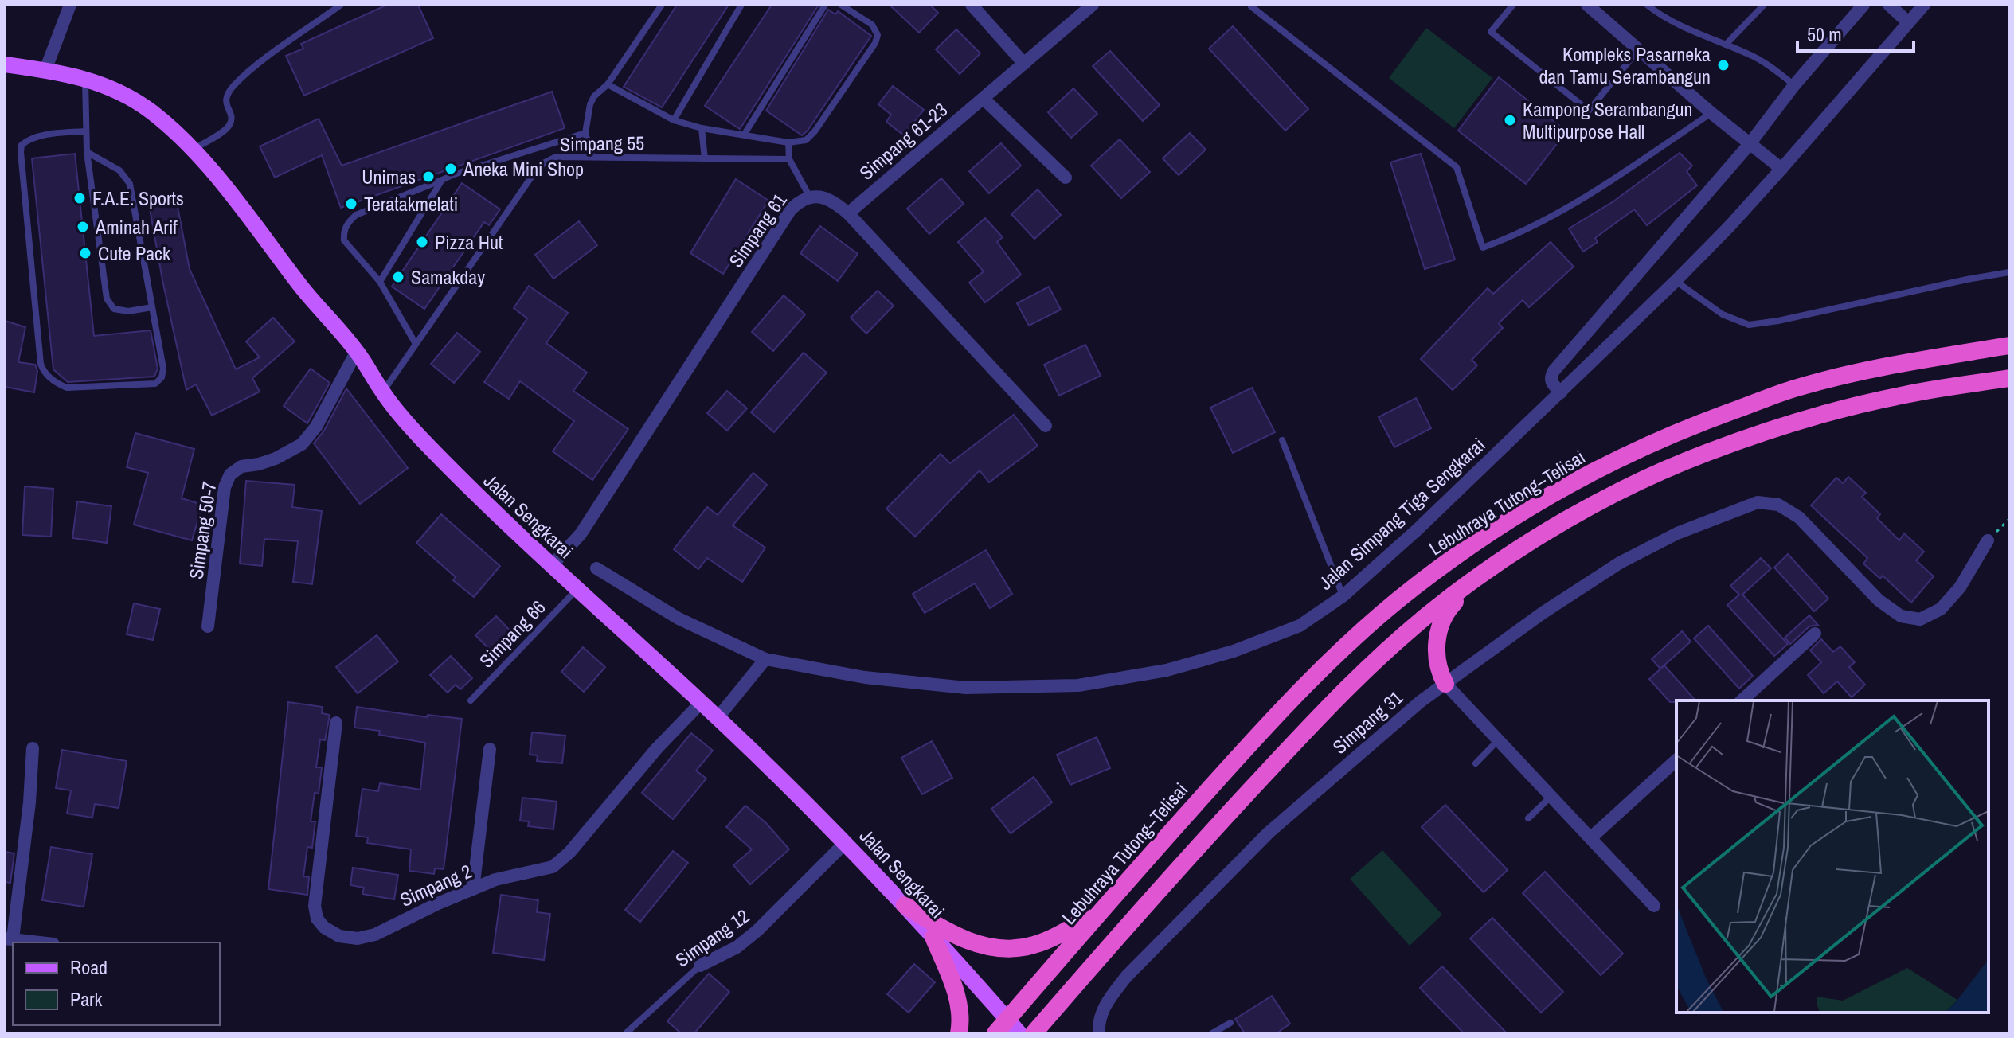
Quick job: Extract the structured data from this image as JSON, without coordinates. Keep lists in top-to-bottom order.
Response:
{
  "streets": {
    "highway": ["Lebuhraya Tutong–Telisai"],
    "main road": ["Jalan Sengkarai"],
    "street": [
      "Simpang 61-23",
      "Simpang 61",
      "Jalan Simpang Tiga Sengkarai",
      "Simpang 50-7",
      "Simpang 31",
      "Simpang 2",
      "Simpang 12"
    ],
    "lane": ["Simpang 55", "Simpang 66"]
  },
  "crossings": [
    ["Simpang 61-23", "Simpang 61"],
    ["Simpang 55", "Jalan Sengkarai"],
    ["Simpang 61", "Jalan Sengkarai"],
    ["Lebuhraya Tutong–Telisai", "Jalan Sengkarai"],
    ["Jalan Sengkarai", "Simpang 50-7"],
    ["Jalan Sengkarai", "Simpang 66"],
    ["Jalan Sengkarai", "Simpang 2"],
    ["Jalan Sengkarai", "Simpang 12"]
  ],
  "places": [
    "Kompleks Pasarneka dan Tamu Serambangun",
    "Kampong Serambangun Multipurpose Hall",
    "Aneka Mini Shop",
    "Unimas",
    "F.A.E. Sports",
    "Teratakmelati",
    "Aminah Arif",
    "Pizza Hut",
    "Cute Pack",
    "Samakday"
  ],
  "legend": ["Road", "Park"],
  "scale_bar": "50 m"
}
